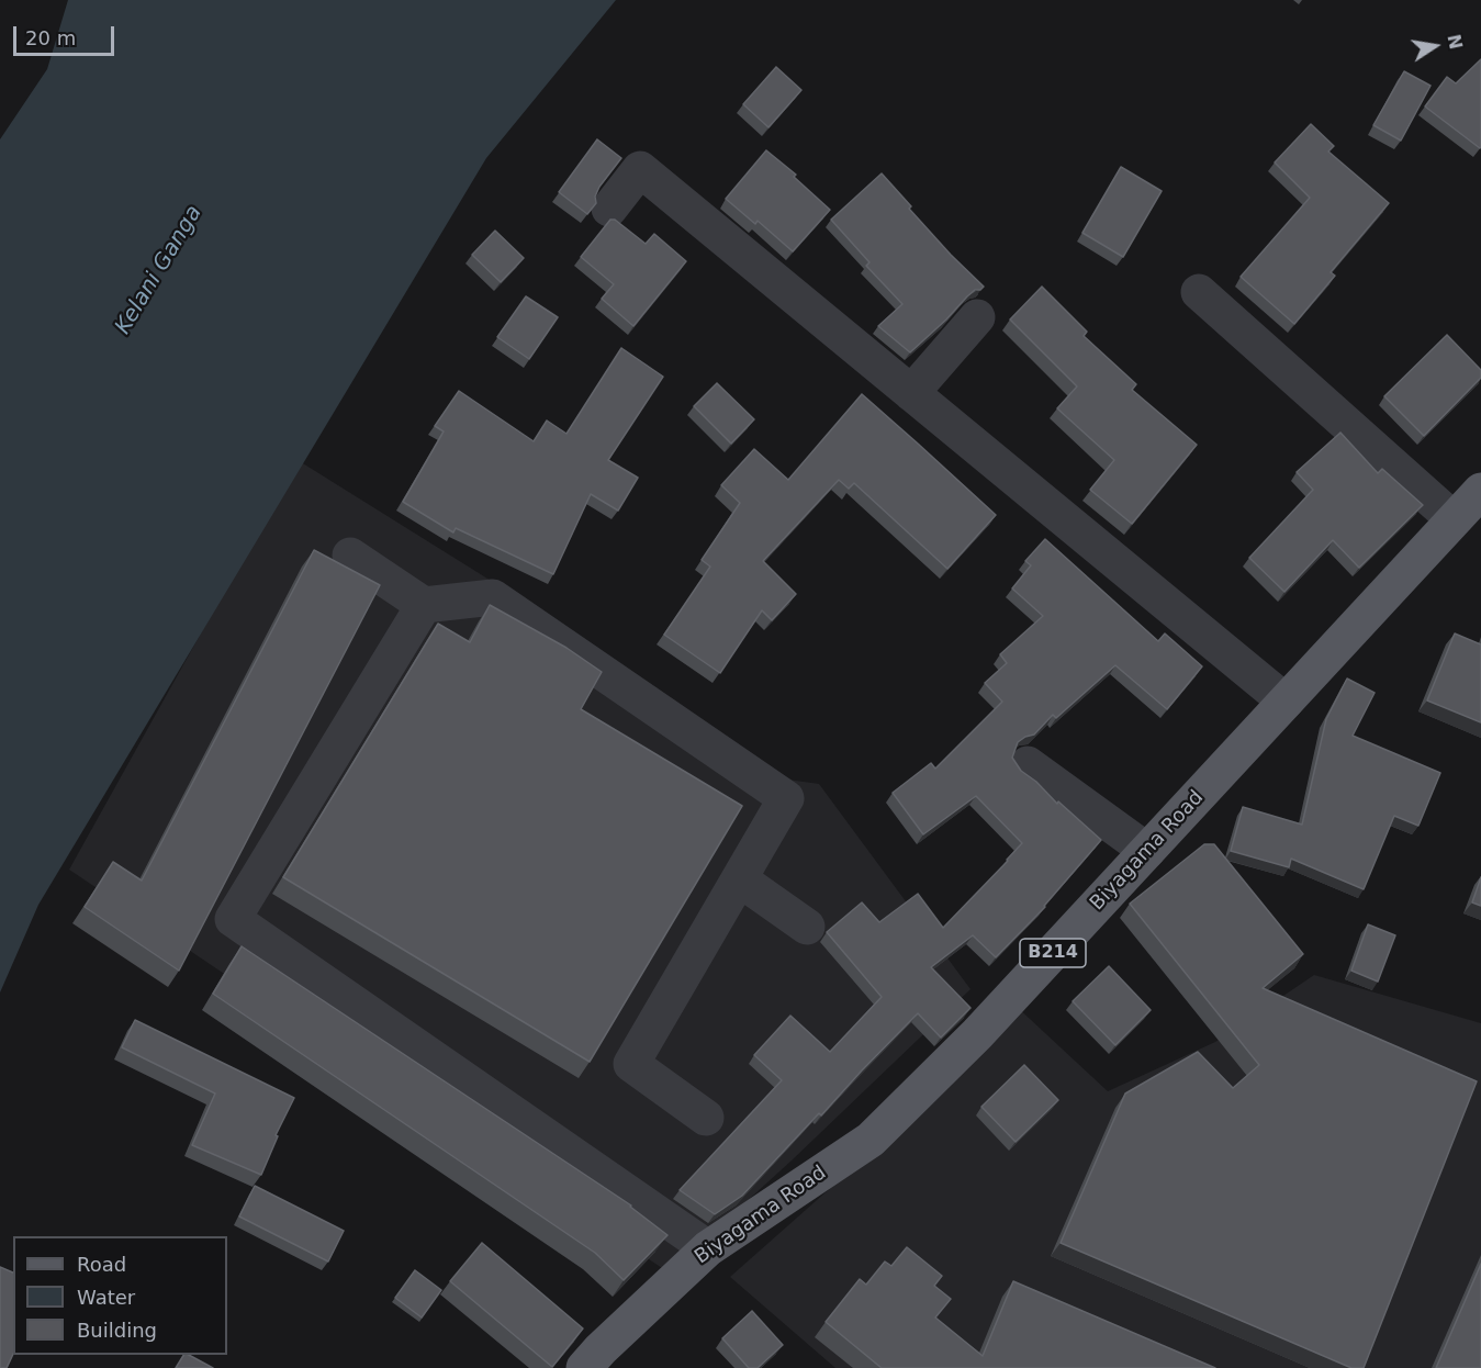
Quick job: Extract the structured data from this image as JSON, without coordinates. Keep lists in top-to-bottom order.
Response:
{
  "streets": {
    "main road": ["Biyagama Road", "B214"]
  },
  "water": ["Kelani Ganga"],
  "legend": ["Road", "Water", "Building"],
  "scale_bar": "20 m",
  "north": "right"
}
